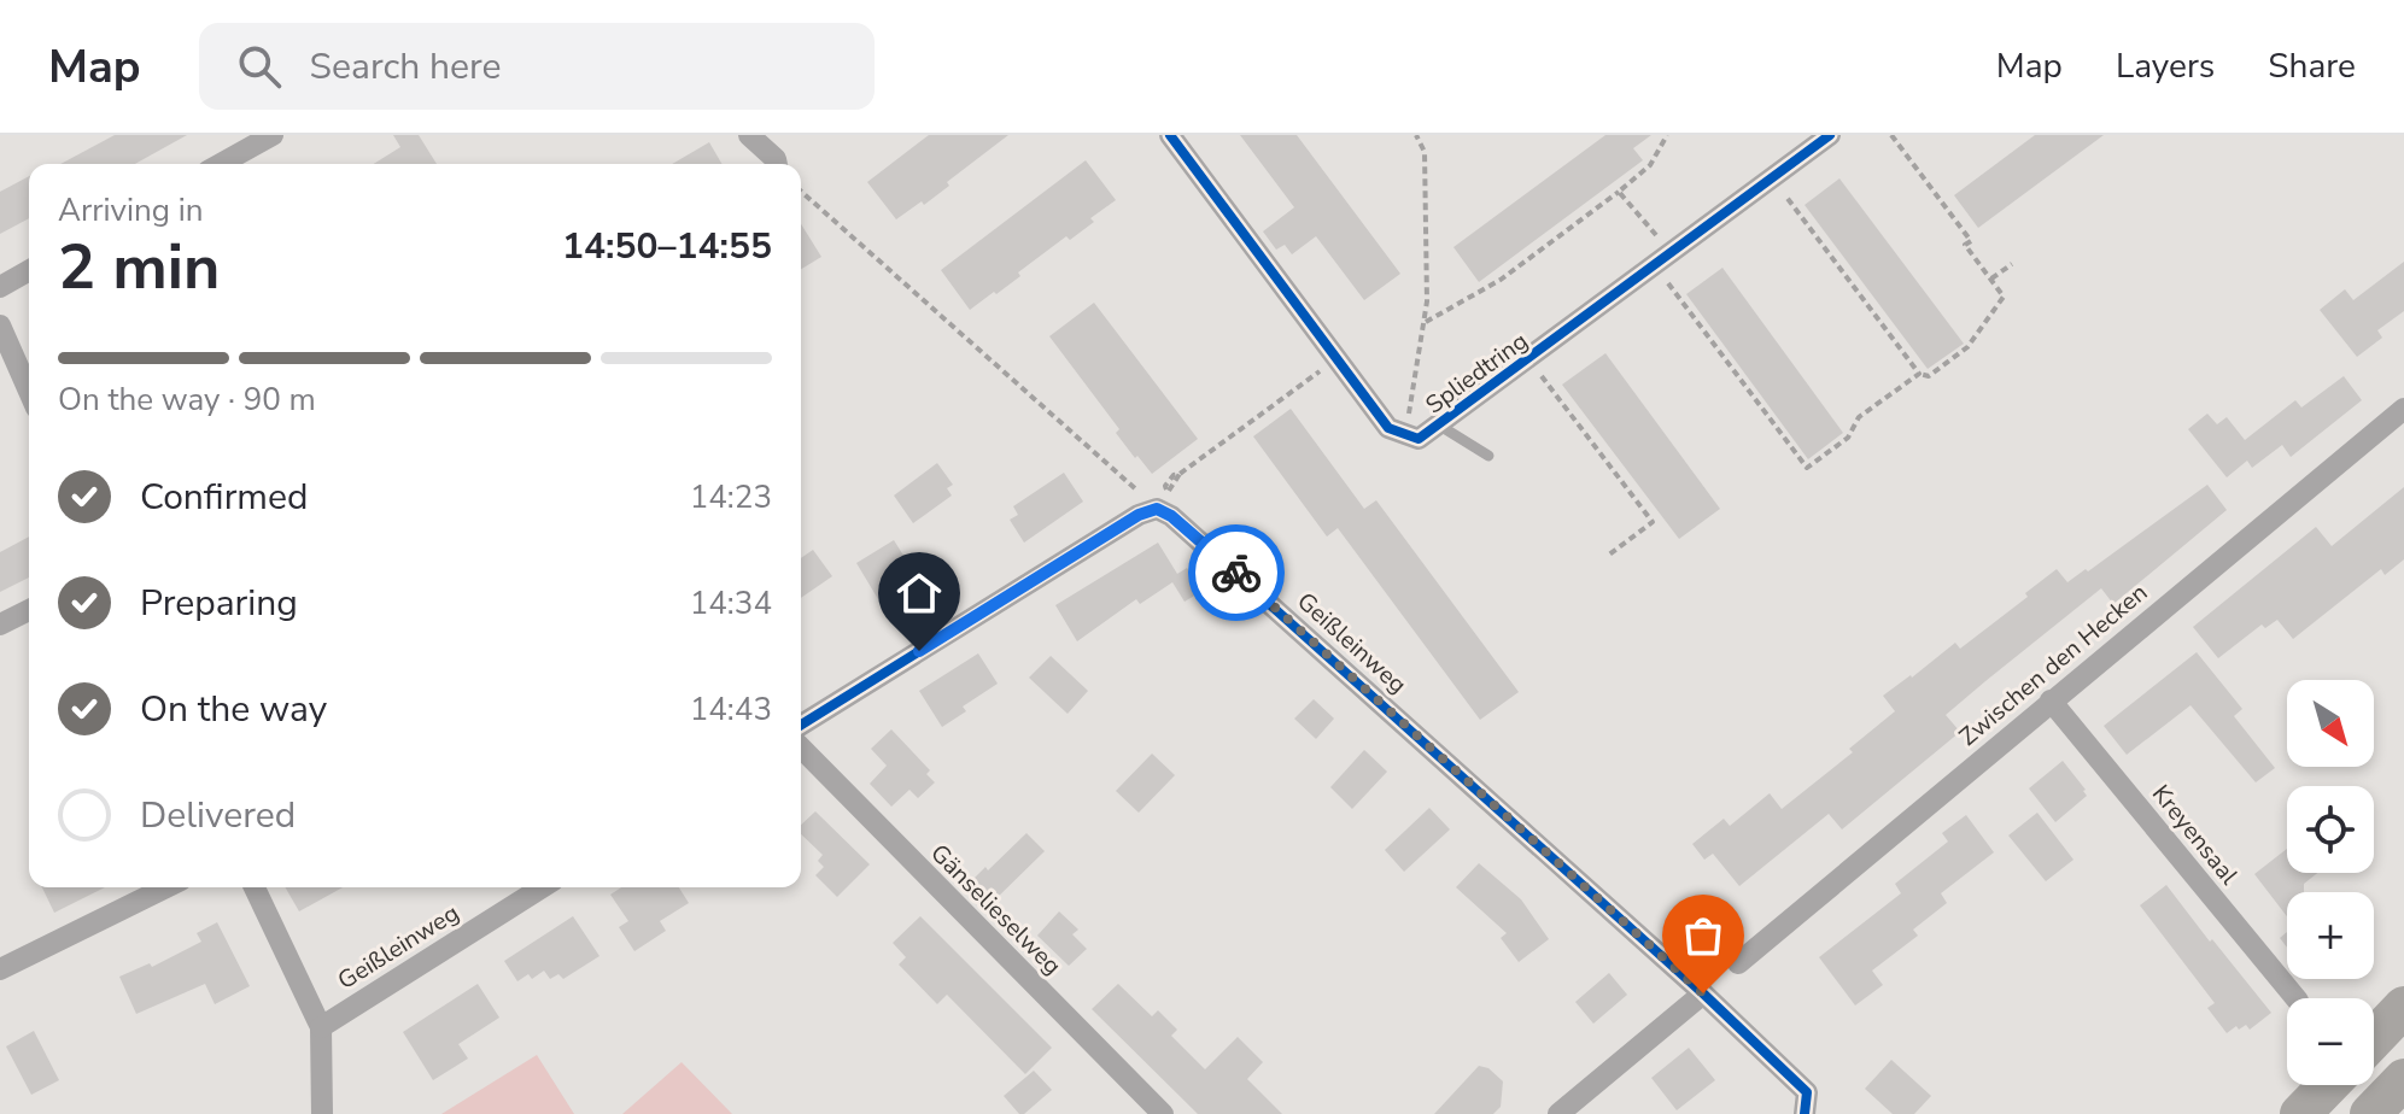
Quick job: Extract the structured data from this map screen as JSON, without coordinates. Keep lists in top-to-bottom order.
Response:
{
  "streets": {
    "street": [
      "Spliedtring",
      "Geißleinweg",
      "Zwischen den Hecken",
      "Kreyensaal",
      "Gänselieselweg"
    ]
  },
  "crossings": [
    ["Zwischen den Hecken", "Kreyensaal"]
  ],
  "north": "bottom right",
  "page": {
    "header": "Map",
    "search": "Search here",
    "nav": ["Map", "Layers", "Share"],
    "heading": ["2 min", "Arriving in", "14:50–14:55"],
    "bar": "On the way · 90 m",
    "list": [
      ["Confirmed", "14:23"],
      ["Preparing", "14:34"],
      ["On the way", "14:43"],
      "Delivered"
    ],
    "map_buttons": ["+", "−"]
  }
}
